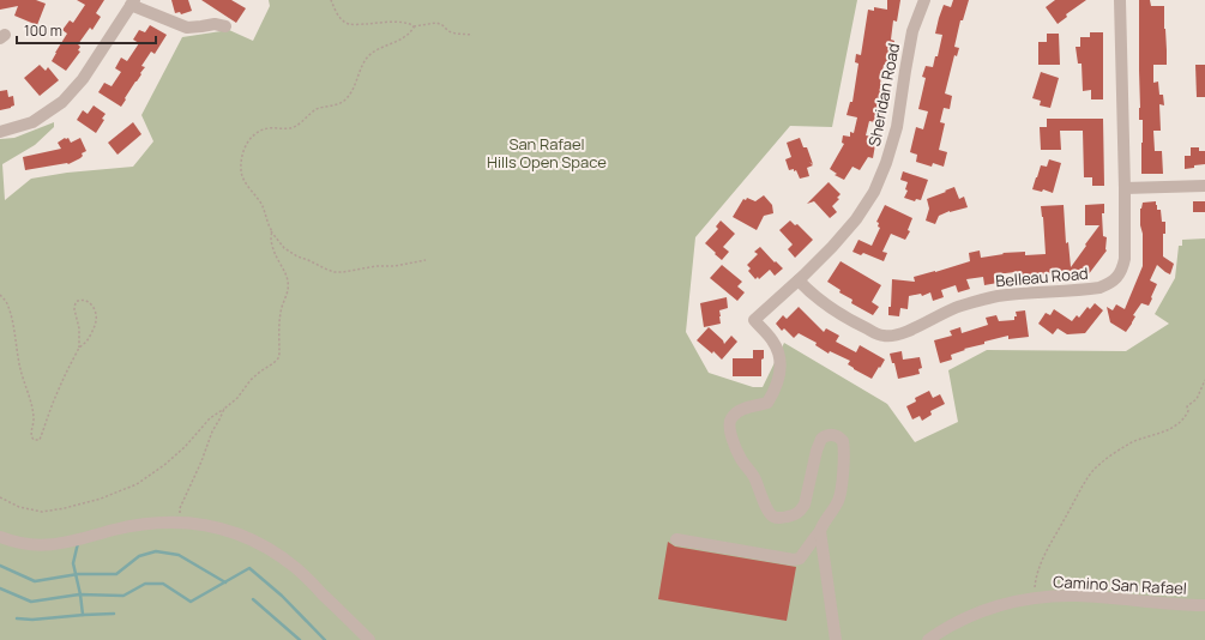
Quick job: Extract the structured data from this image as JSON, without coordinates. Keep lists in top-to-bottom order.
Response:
{
  "streets": {
    "street": ["Sheridan Road", "Belleau Road", "Camino San Rafael"]
  },
  "crossings": [
    ["Sheridan Road", "Belleau Road"]
  ],
  "parks": ["San Rafael Hills Open Space"],
  "scale_bar": "100 m"
}
